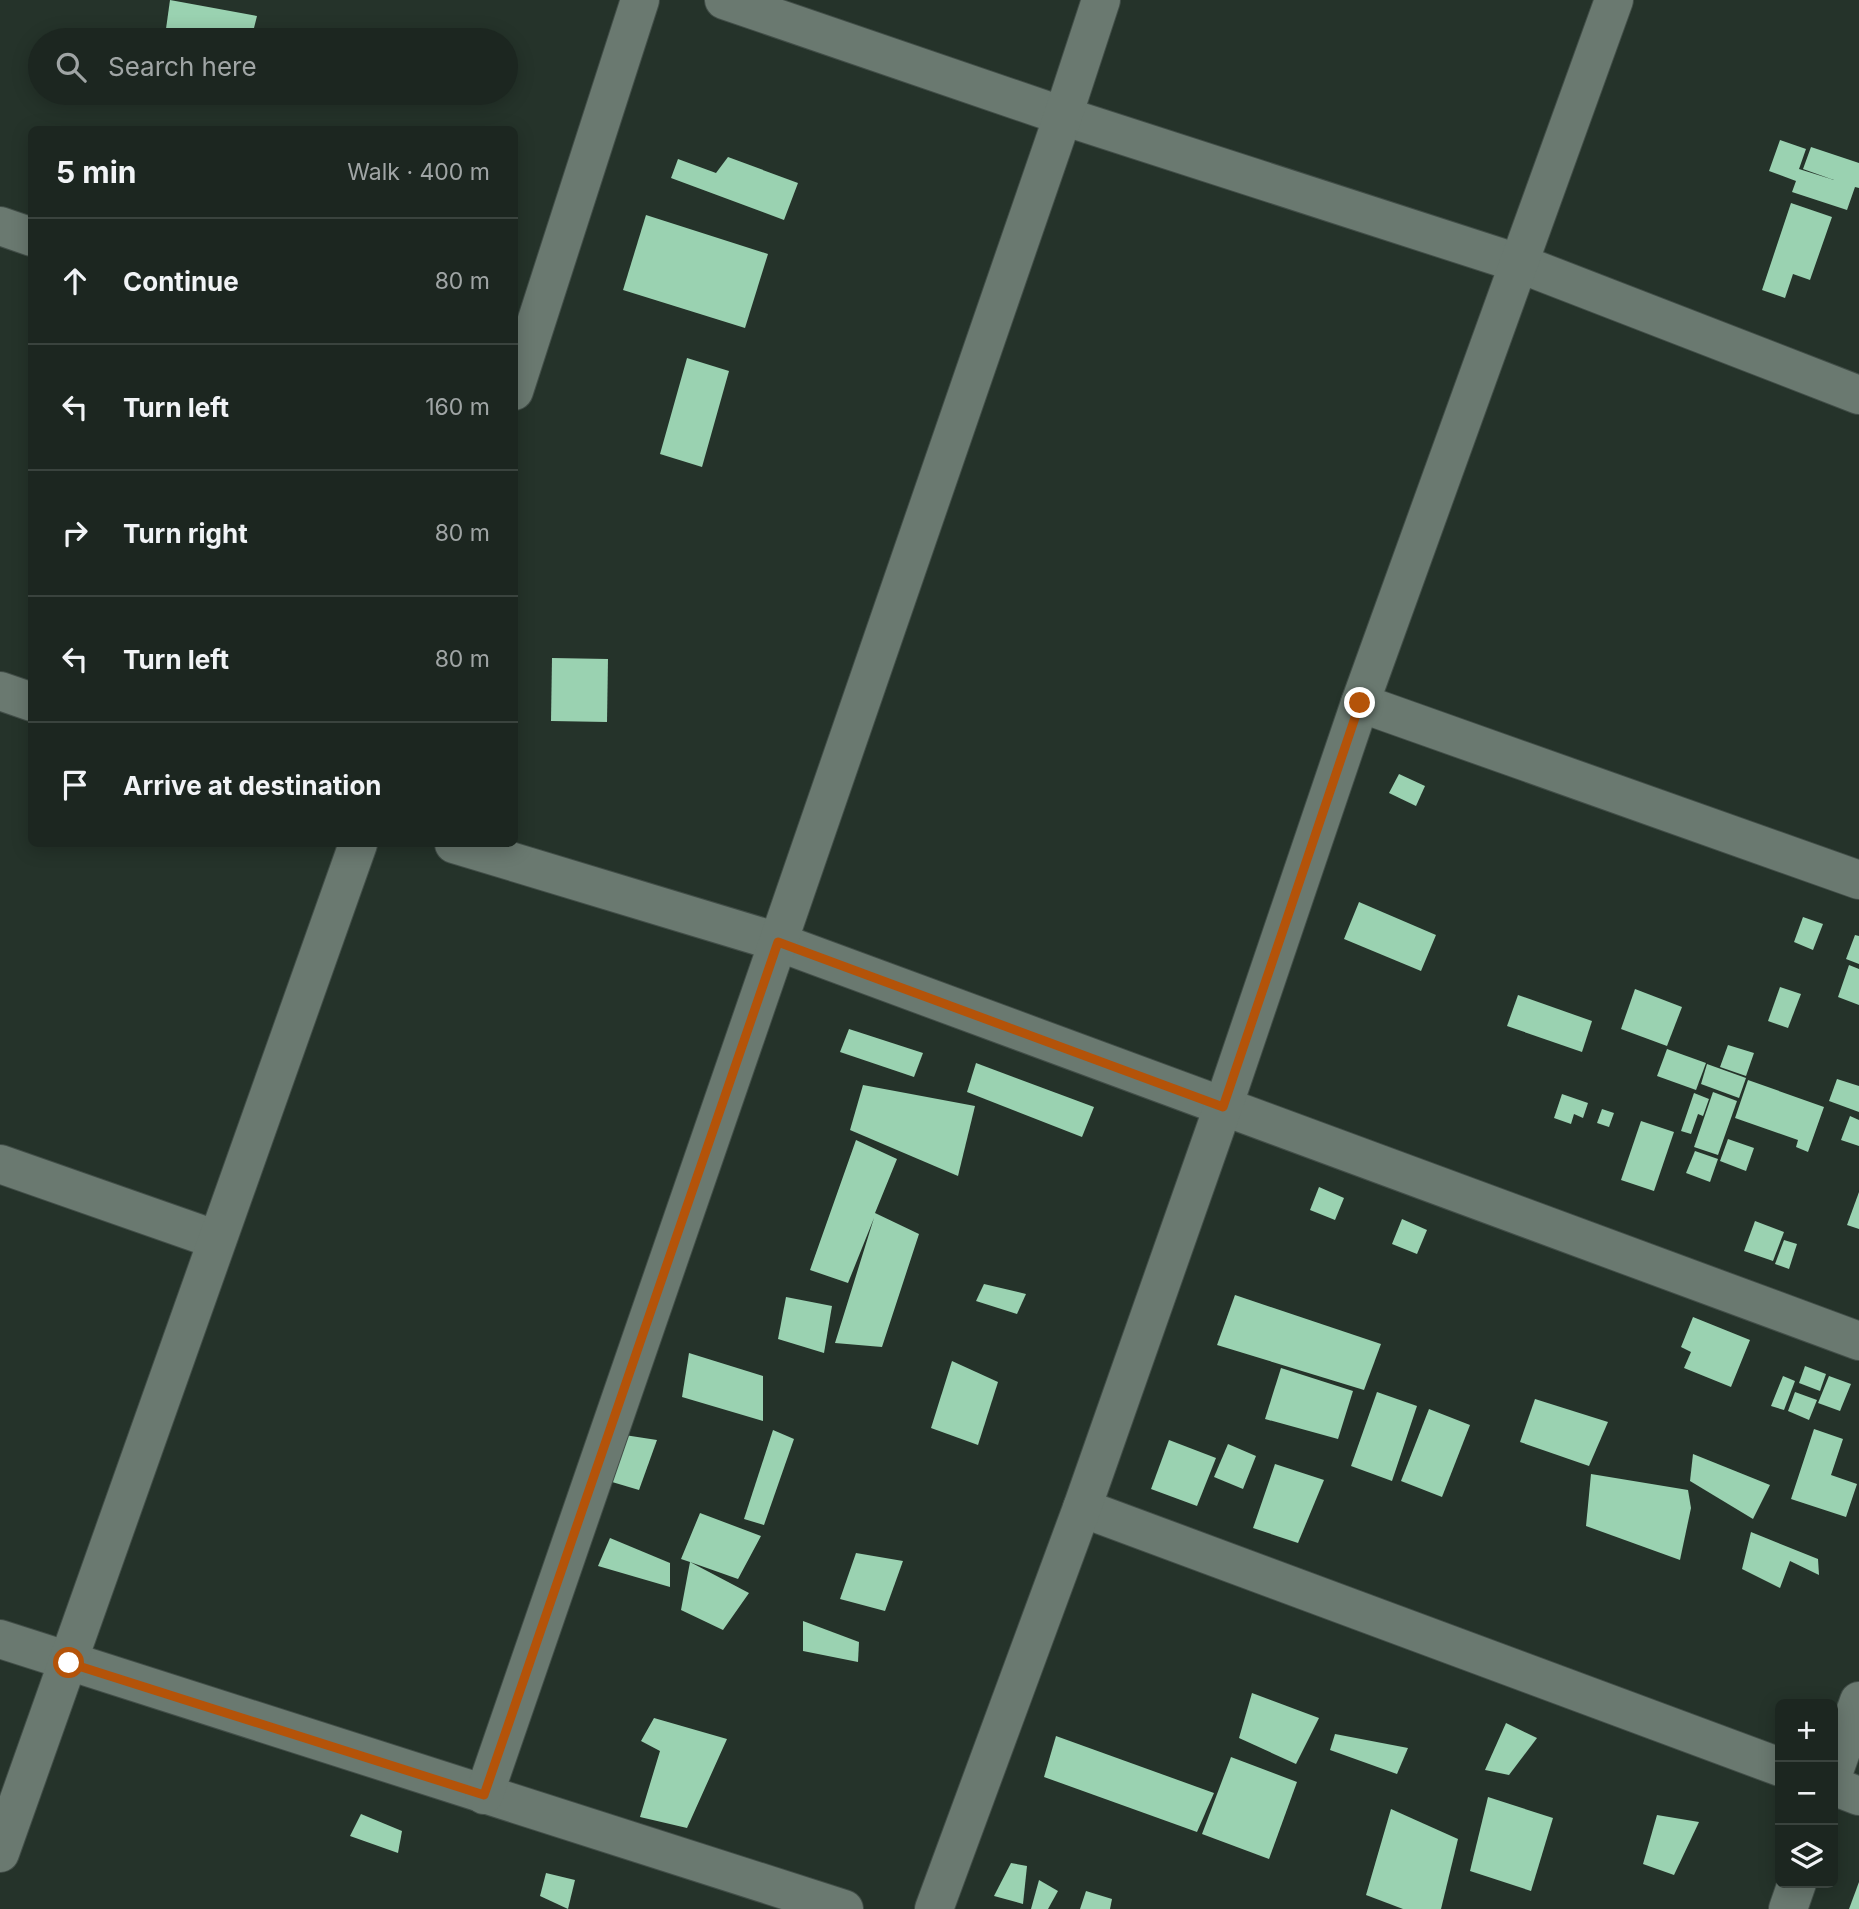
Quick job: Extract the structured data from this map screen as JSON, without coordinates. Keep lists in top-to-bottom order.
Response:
{
  "page": {
    "search": "Search here",
    "heading": ["5 min", "Walk · 400 m"],
    "list": [
      ["Continue", "80 m"],
      ["Turn left", "160 m"],
      ["Turn right", "80 m"],
      ["Turn left", "80 m"],
      "Arrive at destination"
    ],
    "map_buttons": ["+", "−"]
  }
}
